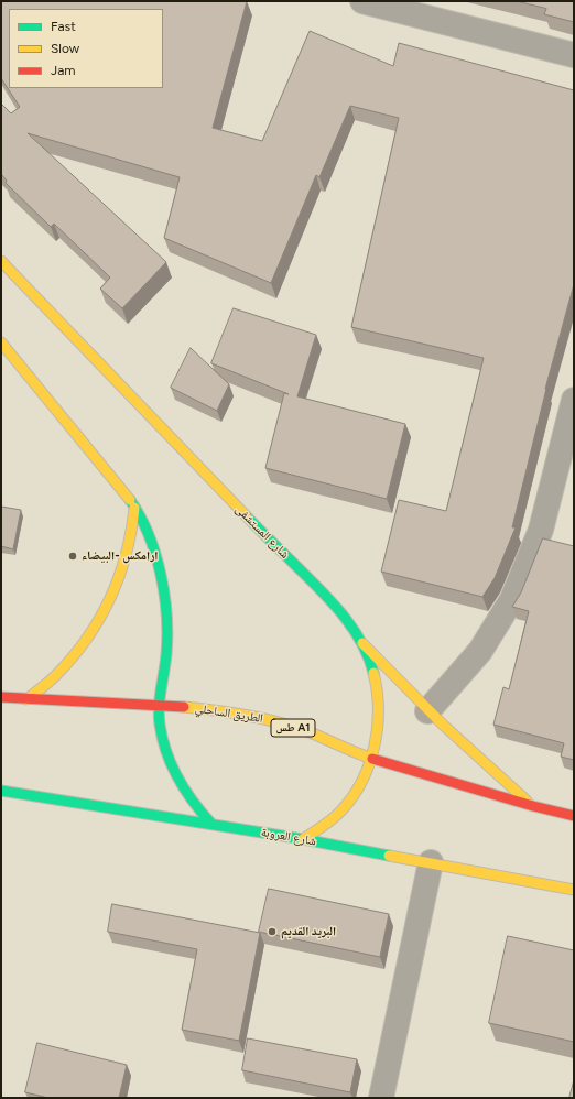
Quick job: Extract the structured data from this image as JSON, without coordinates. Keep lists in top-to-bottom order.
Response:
{
  "streets": {
    "main road": [
      "شارع المستشفى",
      "الطريق الساحلي",
      "طس A1",
      "شارع العروبة"
    ]
  },
  "crossings": [
    ["شارع المستشفى", "الطريق الساحلي"],
    ["شارع المستشفى", "شارع العروبة"]
  ],
  "places": ["ارامكس -البيضاء", "البريد القديم"],
  "legend": ["Fast", "Slow", "Jam"]
}
